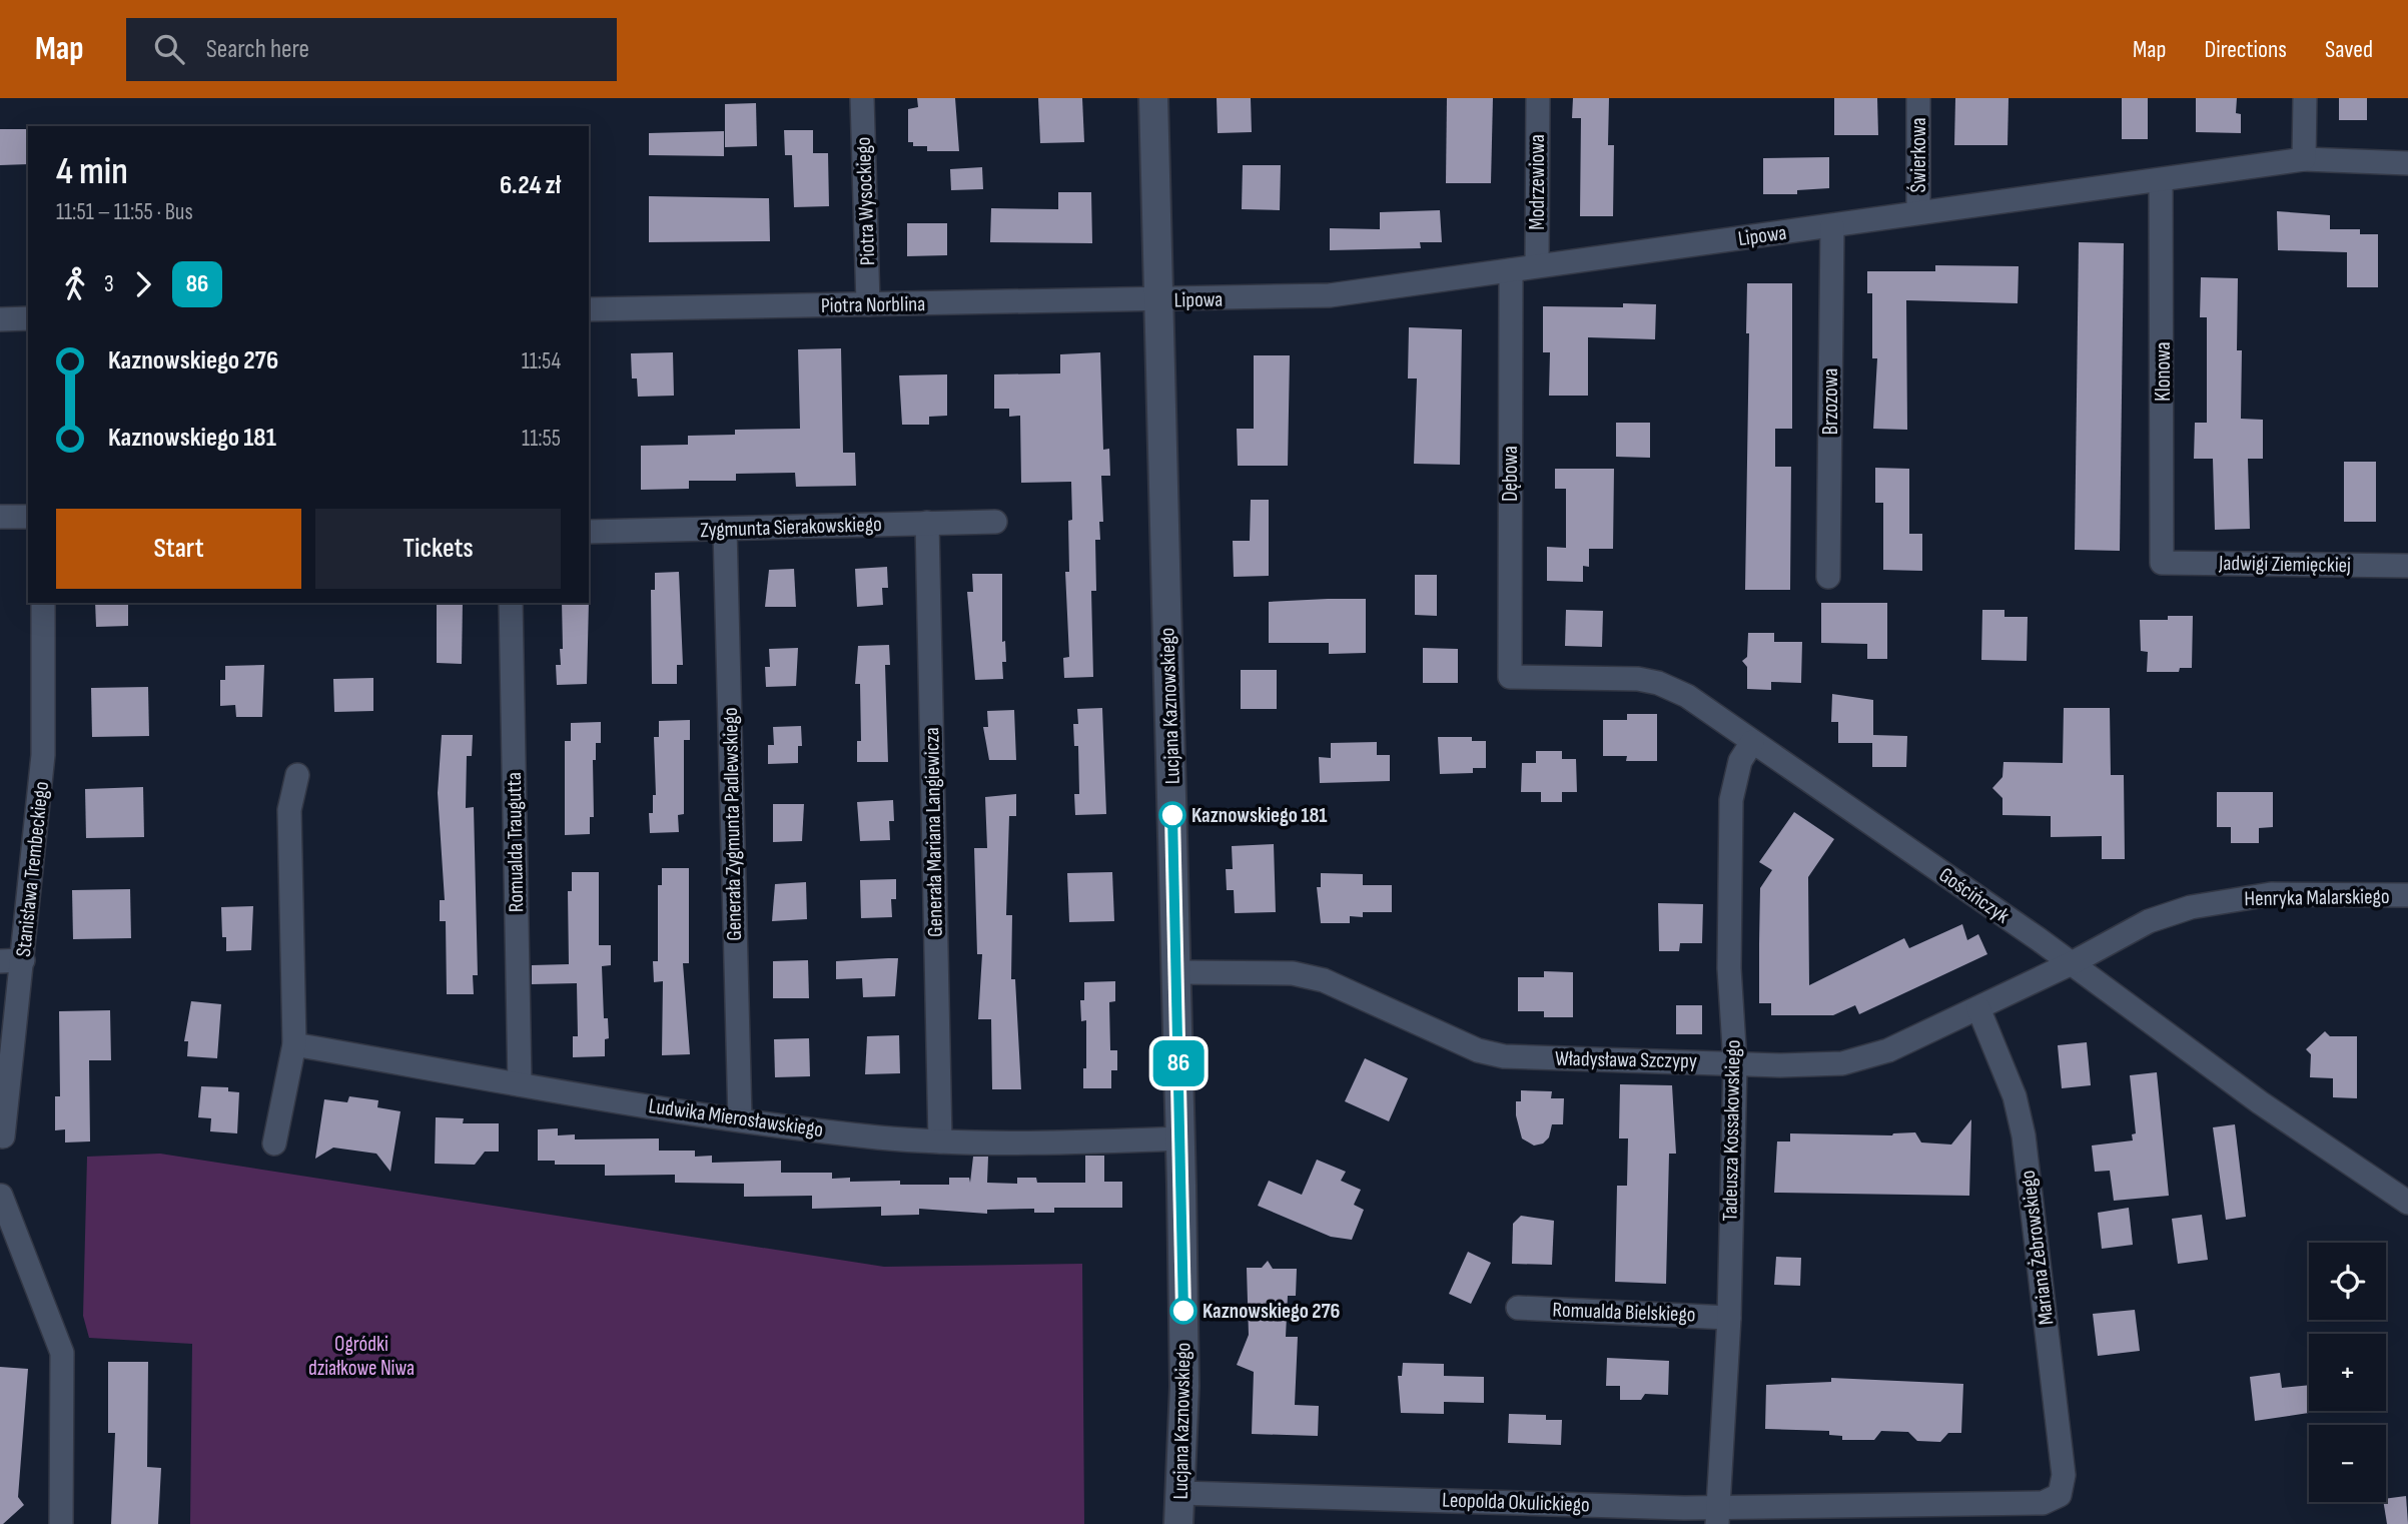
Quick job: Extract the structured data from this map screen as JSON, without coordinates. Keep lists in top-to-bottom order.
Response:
{
  "streets": {
    "street": [
      "Świerkowa",
      "Modrzewiowa",
      "Piotra Wysockiego",
      "Lipowa",
      "Piotra Norblina",
      "Klonowa",
      "Brzozowa",
      "Dębowa",
      "Zygmunta Sierakowskiego",
      "Jadwigi Ziemięckiej",
      "Lucjana Kaznowskiego",
      "Generała Zygmunta Padlewskiego",
      "Generała Mariana Langiewicza",
      "Romualda Traugutta",
      "Stanisława Trembeckiego",
      "Gościńczyk",
      "Henryka Malarskiego",
      "Władysława Szczypy",
      "Ludwika Mierosławskiego",
      "Tadeusza Kossakowskiego",
      "Mariana Żebrowskiego",
      "Romualda Bielskiego",
      "Leopolda Okulickiego"
    ]
  },
  "crossings": [
    ["Świerkowa", "Lipowa"],
    ["Modrzewiowa", "Lipowa"],
    ["Piotra Wysockiego", "Piotra Norblina"],
    ["Lipowa", "Piotra Norblina"],
    ["Lipowa", "Klonowa"],
    ["Lipowa", "Brzozowa"],
    ["Lipowa", "Dębowa"],
    ["Lipowa", "Lucjana Kaznowskiego"],
    ["Piotra Norblina", "Lucjana Kaznowskiego"],
    ["Klonowa", "Jadwigi Ziemięckiej"],
    ["Dębowa", "Gościńczyk"],
    ["Zygmunta Sierakowskiego", "Generała Zygmunta Padlewskiego"],
    ["Zygmunta Sierakowskiego", "Generała Mariana Langiewicza"],
    ["Lucjana Kaznowskiego", "Władysława Szczypy"],
    ["Lucjana Kaznowskiego", "Ludwika Mierosławskiego"],
    ["Lucjana Kaznowskiego", "Leopolda Okulickiego"],
    ["Generała Zygmunta Padlewskiego", "Ludwika Mierosławskiego"],
    ["Generała Mariana Langiewicza", "Ludwika Mierosławskiego"],
    ["Romualda Traugutta", "Ludwika Mierosławskiego"],
    ["Gościńczyk", "Henryka Malarskiego"],
    ["Gościńczyk", "Władysława Szczypy"],
    ["Gościńczyk", "Tadeusza Kossakowskiego"],
    ["Henryka Malarskiego", "Władysława Szczypy"],
    ["Władysława Szczypy", "Tadeusza Kossakowskiego"],
    ["Władysława Szczypy", "Mariana Żebrowskiego"],
    ["Tadeusza Kossakowskiego", "Romualda Bielskiego"],
    ["Tadeusza Kossakowskiego", "Leopolda Okulickiego"],
    ["Mariana Żebrowskiego", "Leopolda Okulickiego"]
  ],
  "parks": ["Ogródki działkowe Niwa"],
  "places": ["Kaznowskiego 181", "Kaznowskiego 276"],
  "lines": ["bus line 86"],
  "page": {
    "header": "Map",
    "search": "Search here",
    "nav": ["Map", "Directions", "Saved"],
    "on_map": "86",
    "heading": ["4 min", "11:51 – 11:55 · Bus", "6.24 zł"],
    "legs": ["3", "86"],
    "list": [
      {
        "name": "Kaznowskiego 276",
        "value": "11:54"
      },
      {
        "name": "Kaznowskiego 181",
        "value": "11:55"
      }
    ],
    "buttons": ["Start", "Tickets"],
    "map_buttons": ["+", "−"]
  }
}
